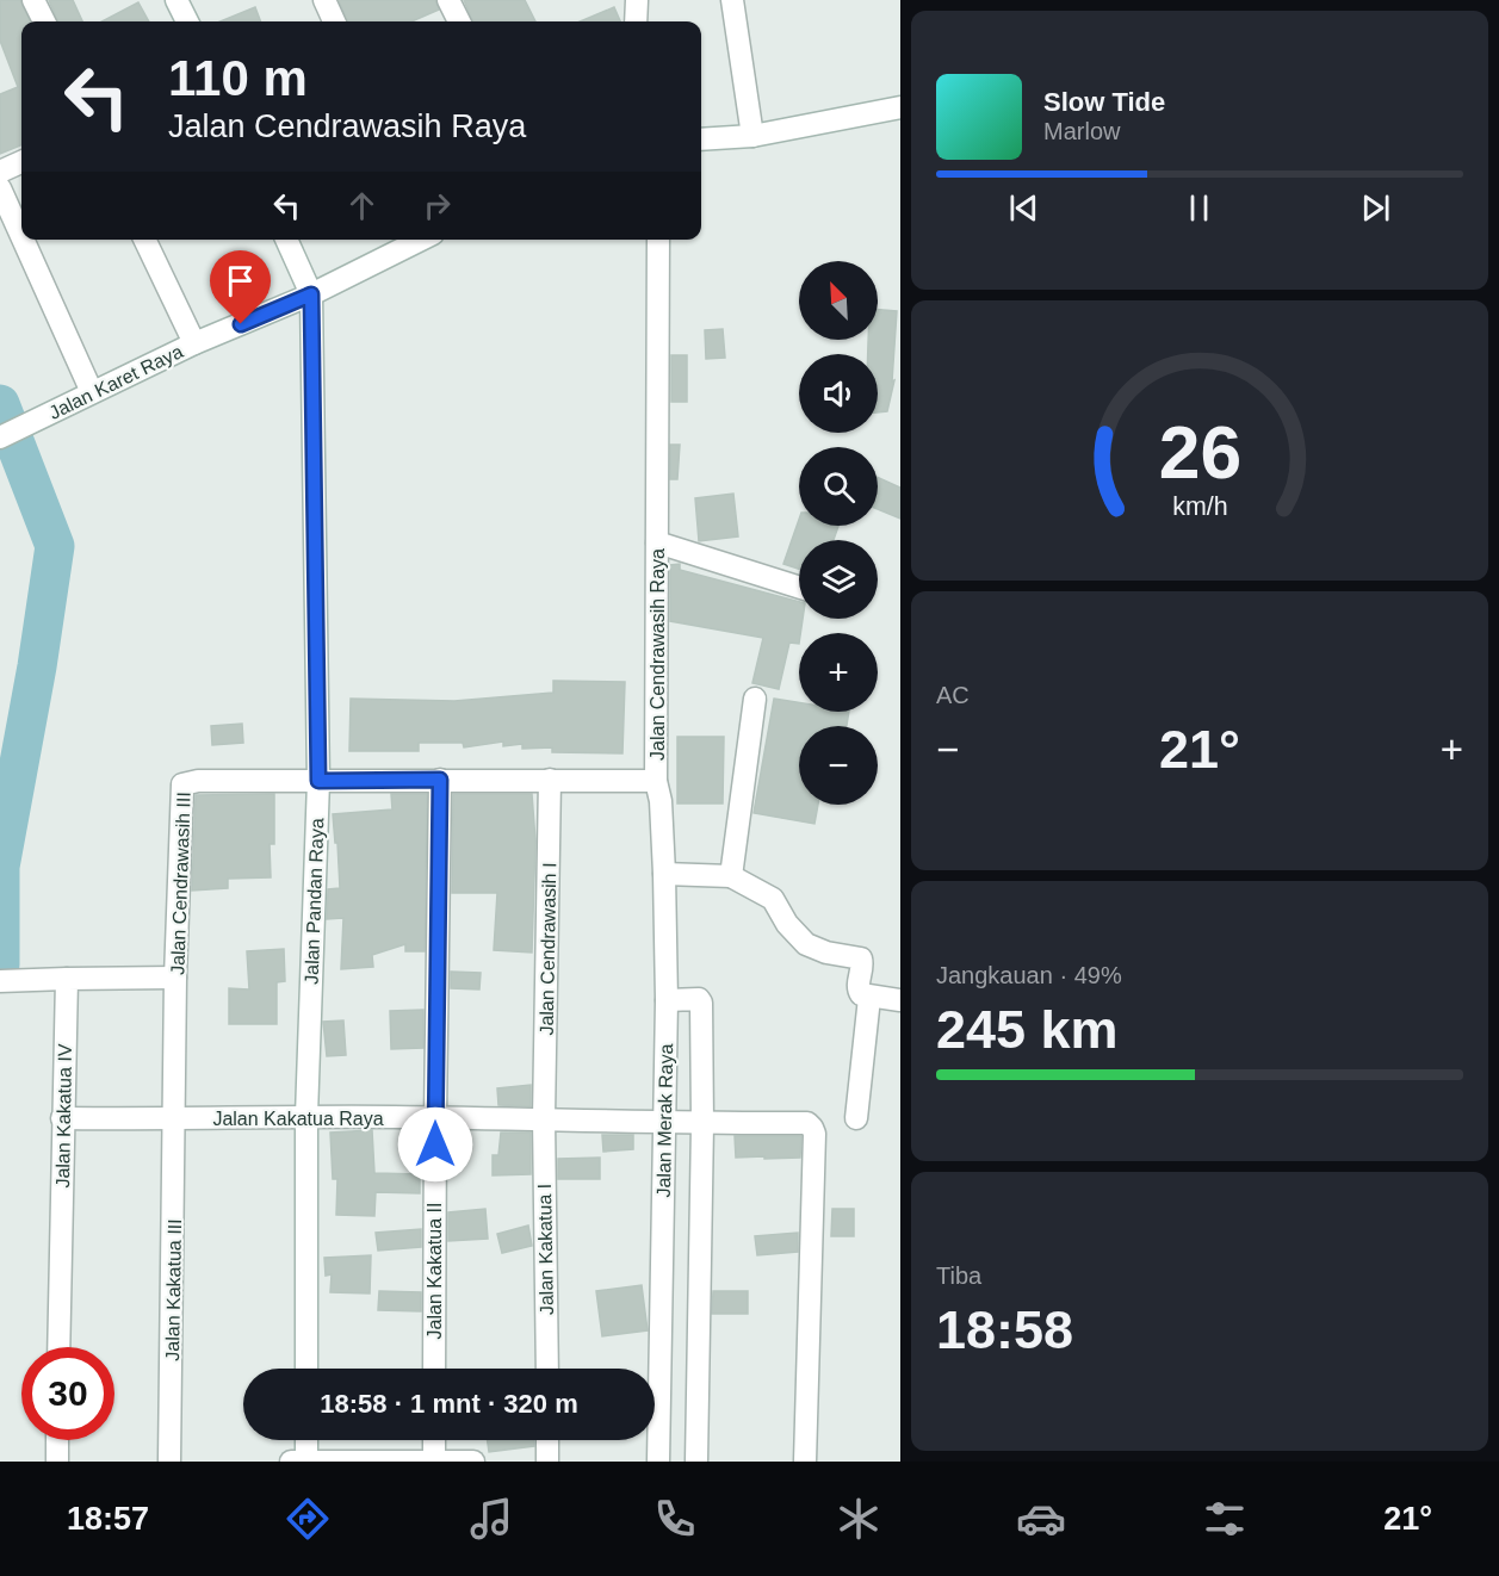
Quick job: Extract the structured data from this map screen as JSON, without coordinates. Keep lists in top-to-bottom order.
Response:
{
  "streets": {
    "street": [
      "Jalan Karet Raya",
      "Jalan Cendrawasih Raya",
      "Jalan Cendrawasih III",
      "Jalan Pandan Raya",
      "Jalan Cendrawasih I",
      "Jalan Kakatua IV",
      "Jalan Kakatua Raya",
      "Jalan Merak Raya",
      "Jalan Kakatua I",
      "Jalan Kakatua II",
      "Jalan Kakatua III"
    ]
  },
  "crossings": [
    ["Jalan Karet Raya", "Jalan Pandan Raya"],
    ["Jalan Cendrawasih Raya", "Jalan Cendrawasih III"],
    ["Jalan Cendrawasih Raya", "Jalan Pandan Raya"],
    ["Jalan Cendrawasih Raya", "Jalan Cendrawasih I"],
    ["Jalan Cendrawasih Raya", "Jalan Merak Raya"],
    ["Jalan Cendrawasih Raya", "Jalan Kakatua II"],
    ["Jalan Cendrawasih III", "Jalan Pandan Raya"],
    ["Jalan Cendrawasih III", "Jalan Kakatua Raya"],
    ["Jalan Cendrawasih III", "Jalan Kakatua III"],
    ["Jalan Pandan Raya", "Jalan Kakatua Raya"],
    ["Jalan Cendrawasih I", "Jalan Kakatua Raya"],
    ["Jalan Cendrawasih I", "Jalan Kakatua I"],
    ["Jalan Kakatua IV", "Jalan Kakatua Raya"],
    ["Jalan Kakatua Raya", "Jalan Merak Raya"],
    ["Jalan Kakatua Raya", "Jalan Kakatua I"],
    ["Jalan Kakatua Raya", "Jalan Kakatua II"],
    ["Jalan Kakatua Raya", "Jalan Kakatua III"]
  ],
  "north": "top left",
  "page": {
    "turn": ["110 m", "Jalan Cendrawasih Raya"],
    "song": ["Slow Tide", "Marlow"],
    "map_buttons": ["+", "−"],
    "tile": [
      "AC",
      ["Jangkauan · 49%", "245 km"],
      ["Tiba", "18:58"]
    ],
    "heat": ["−", "21°", "+"],
    "limit": "30",
    "trip": "18:58 · 1 mnt · 320 m",
    "tabs": ["18:57", "21°"],
    "gauge": ["26", "km/h"]
  }
}
